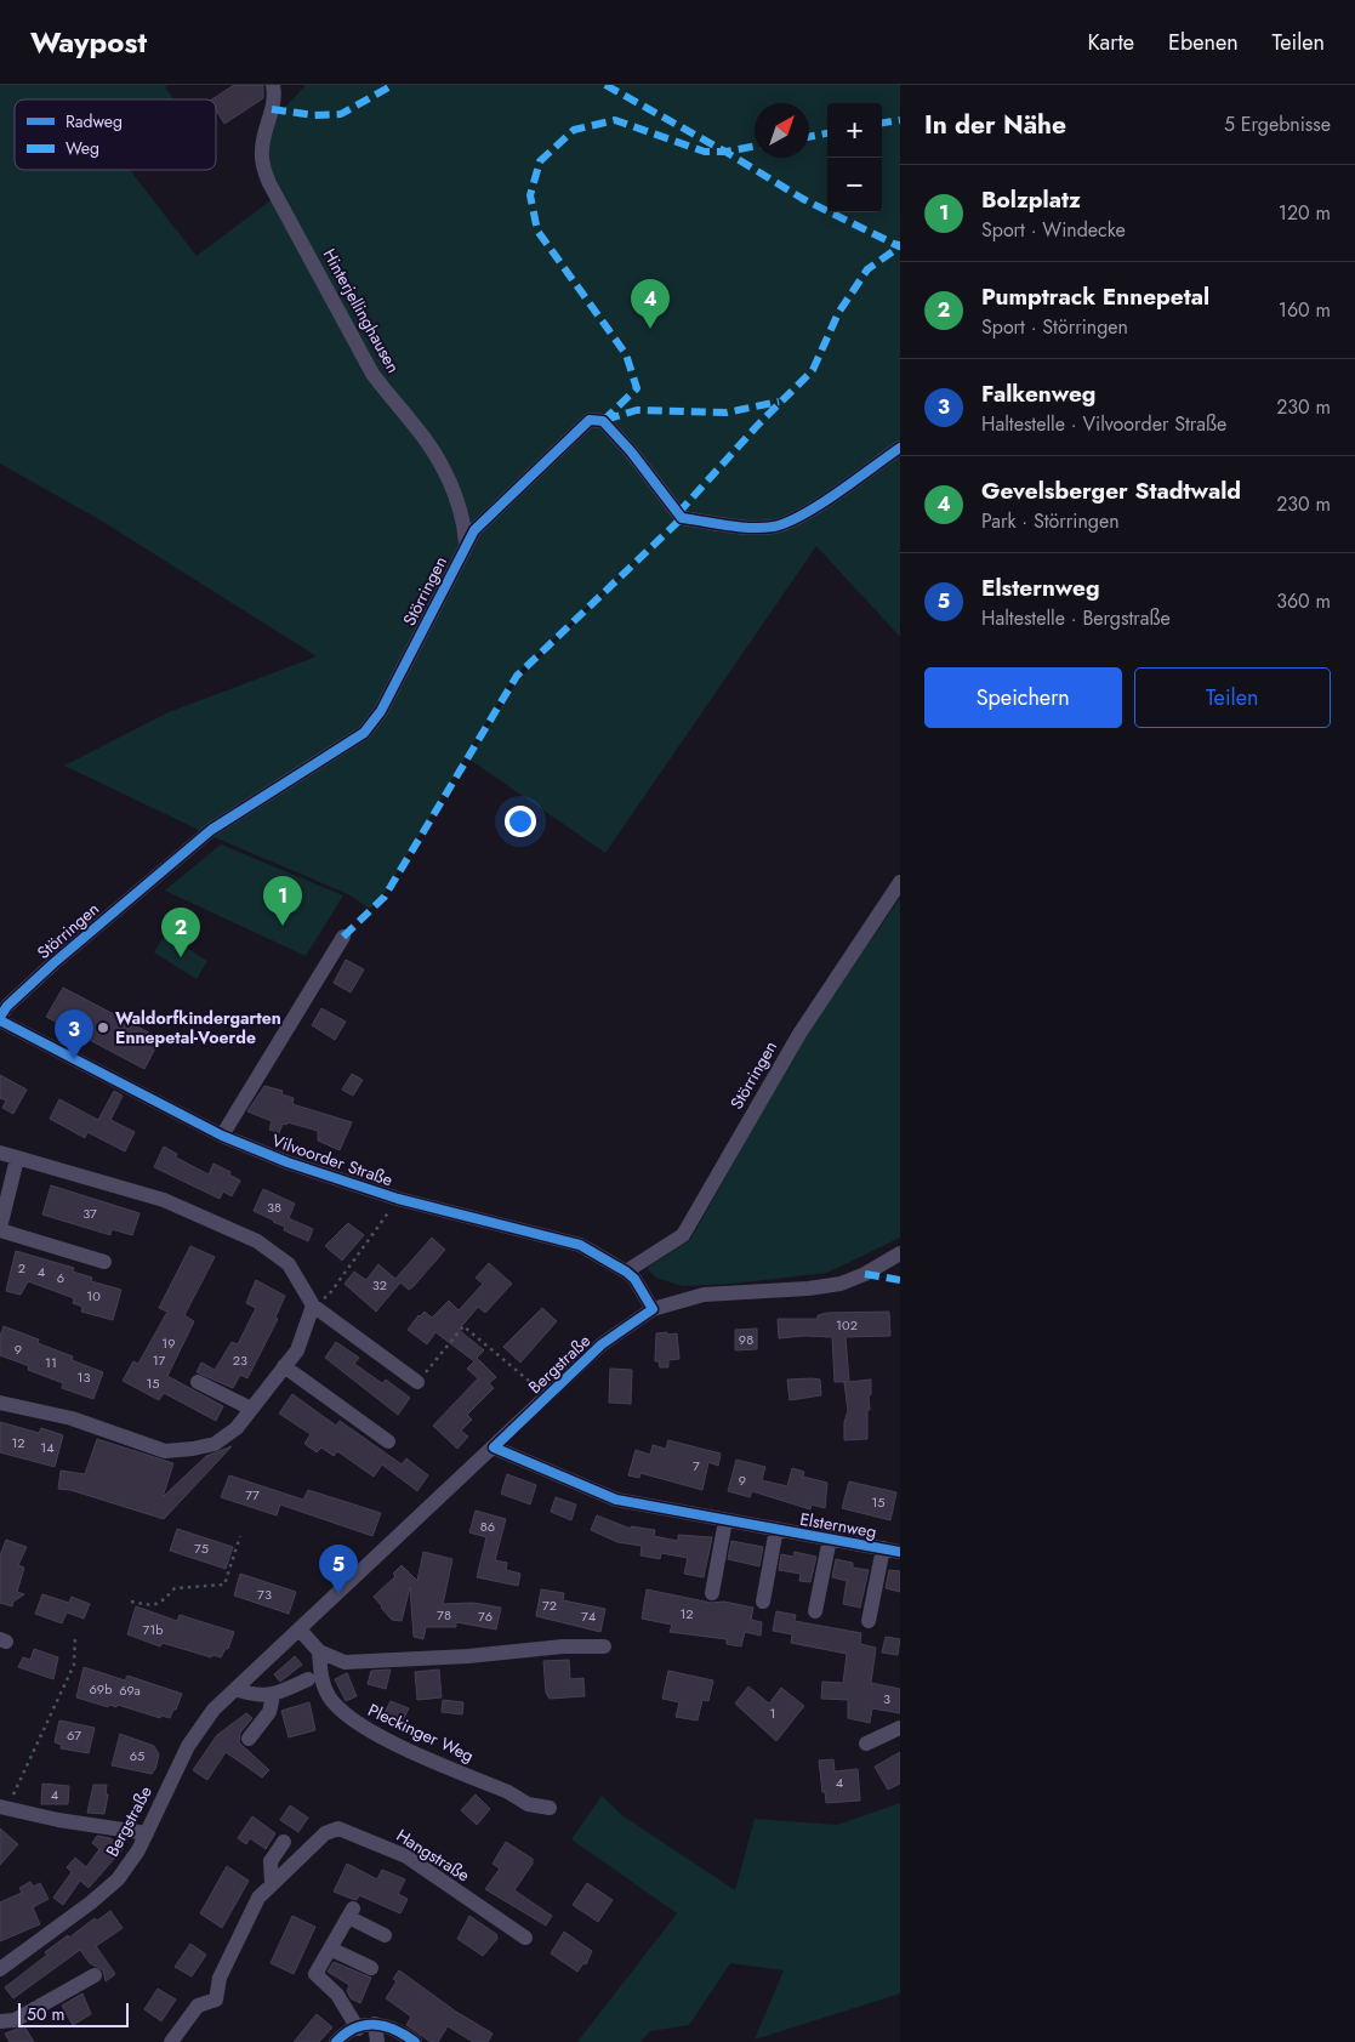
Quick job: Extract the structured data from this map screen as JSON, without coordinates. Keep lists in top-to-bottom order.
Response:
{
  "streets": {
    "street": [
      "Hinterjellinghausen",
      "Störringen",
      "Vilvoorder Straße",
      "Bergstraße",
      "Elsternweg",
      "Pleckinger Weg",
      "Hangstraße"
    ]
  },
  "crossings": [
    ["Hinterjellinghausen", "Störringen"],
    ["Störringen", "Vilvoorder Straße"],
    ["Vilvoorder Straße", "Bergstraße"],
    ["Bergstraße", "Elsternweg"]
  ],
  "places": ["Waldorfkindergarten Ennepetal-Voerde"],
  "house_numbers": [
    "38",
    "37",
    "2",
    "4",
    "6",
    "32",
    "10",
    "102",
    "98",
    "19",
    "9",
    "17",
    "23",
    "11",
    "13",
    "15",
    "12",
    "14",
    "7",
    "9",
    "77",
    "15",
    "86",
    "75",
    "73",
    "72",
    "12",
    "78",
    "76",
    "74",
    "71b",
    "69b",
    "69a",
    "3",
    "1",
    "67",
    "65",
    "4",
    "4"
  ],
  "legend": ["Radweg", "Weg"],
  "scale_bar": "50 m",
  "north": "top right",
  "page": {
    "header": "Waypost",
    "nav": ["Karte", "Ebenen", "Teilen"],
    "heading": ["In der Nähe", "5 Ergebnisse"],
    "map_buttons": ["+", "−"],
    "list": [
      {
        "mark": "1",
        "name": "Bolzplatz",
        "note": "Sport · Windecke",
        "value": "120 m"
      },
      {
        "mark": "2",
        "name": "Pumptrack Ennepetal",
        "note": "Sport · Störringen",
        "value": "160 m"
      },
      {
        "mark": "3",
        "name": "Falkenweg",
        "note": "Haltestelle · Vilvoorder Straße",
        "value": "230 m"
      },
      {
        "mark": "4",
        "name": "Gevelsberger Stadtwald",
        "note": "Park · Störringen",
        "value": "230 m"
      },
      {
        "mark": "5",
        "name": "Elsternweg",
        "note": "Haltestelle · Bergstraße",
        "value": "360 m"
      }
    ],
    "pins": [
      "4",
      "1",
      "2",
      "3",
      "5"
    ],
    "buttons": ["Speichern", "Teilen"],
    "scale": "50 m"
  }
}
